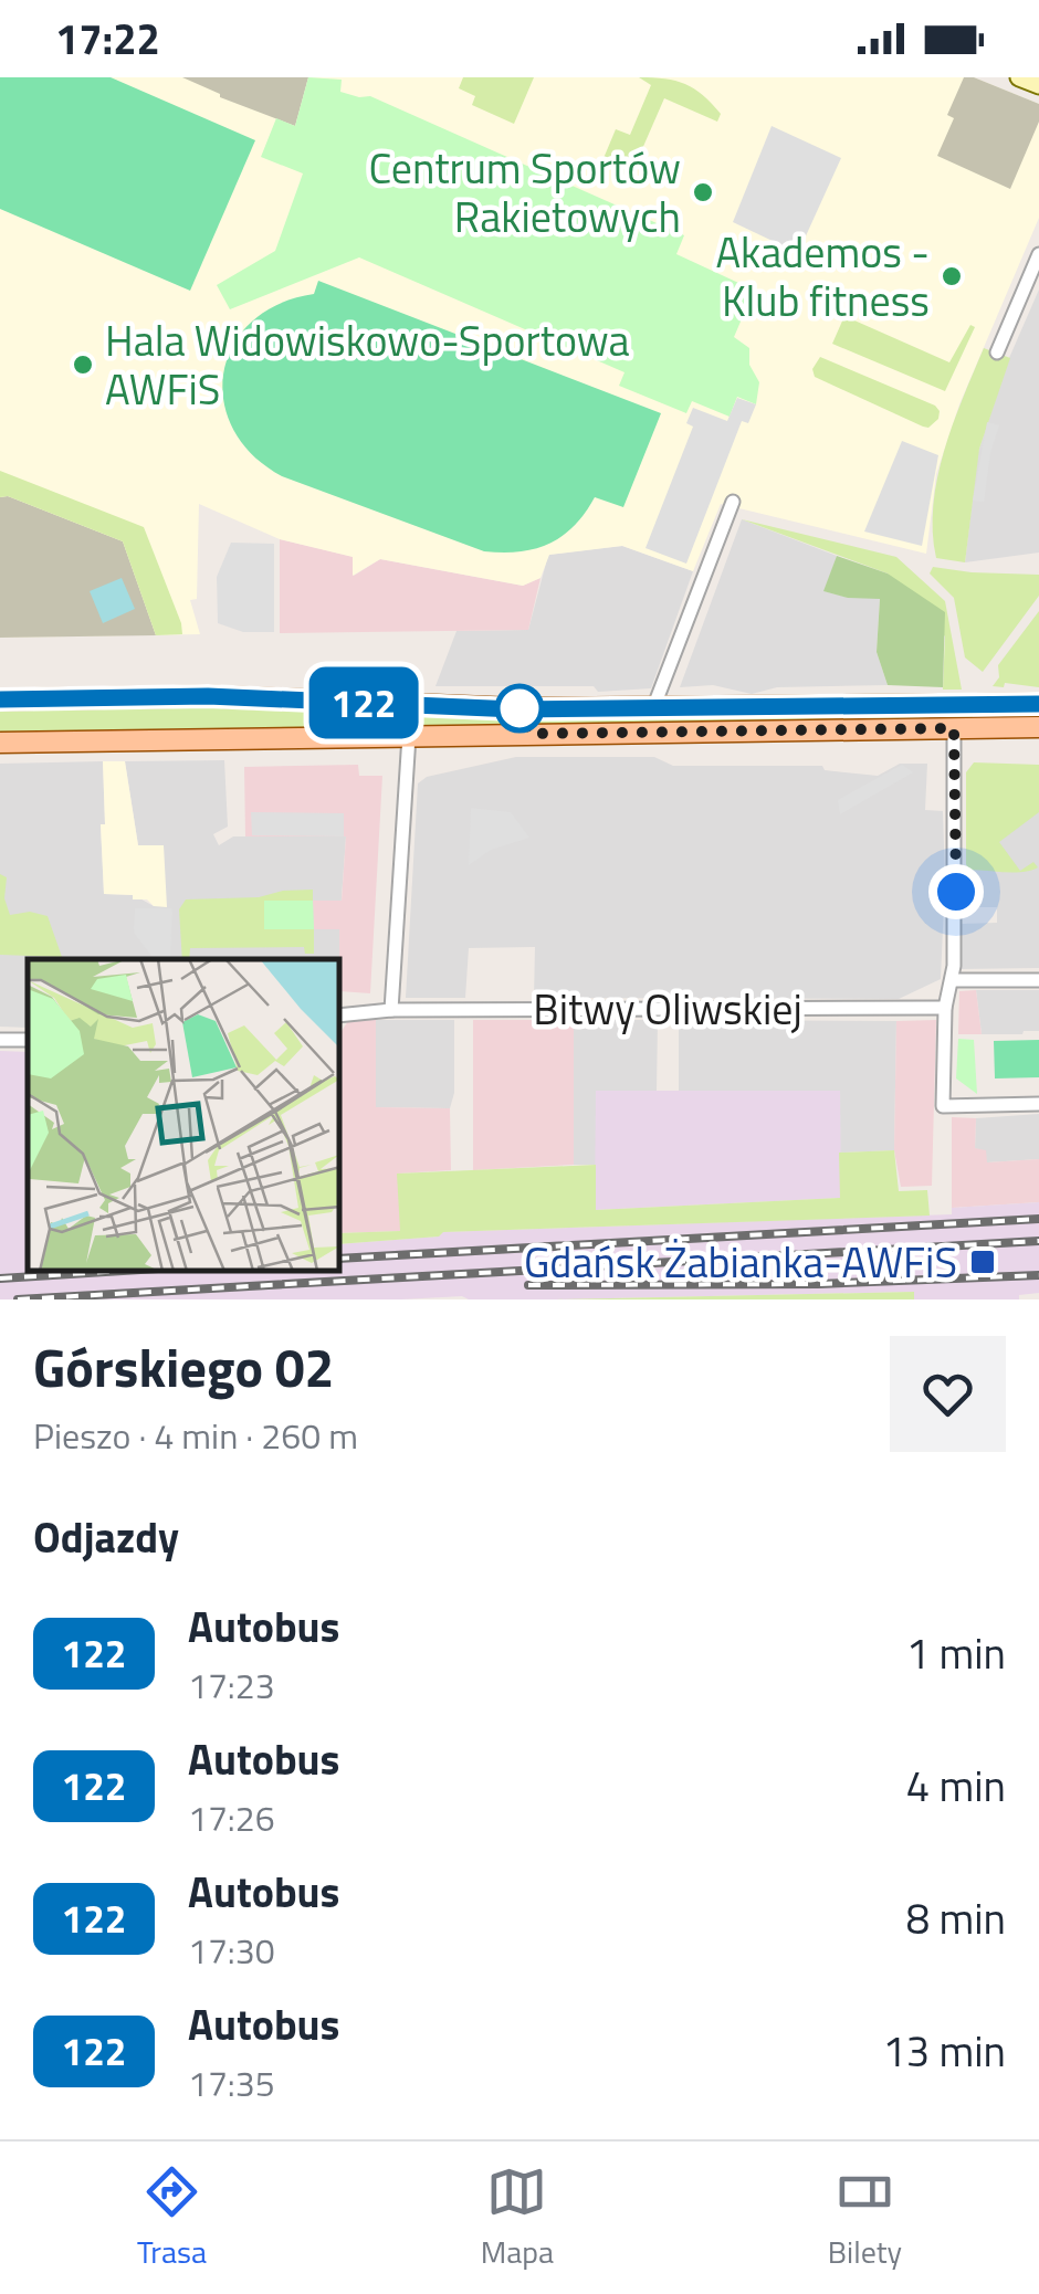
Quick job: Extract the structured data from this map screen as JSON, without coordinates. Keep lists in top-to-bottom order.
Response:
{
  "streets": {
    "street": ["Bitwy Oliwskiej"]
  },
  "places": {
    "other": ["Centrum Sportów Rakietowych", "Akademos - Klub fitness", "Hala Widowiskowo-Sportowa AWFiS"],
    "transit": ["Gdańsk Żabianka-AWFiS"]
  },
  "lines": ["bus line 122"],
  "page": {
    "status": "17:22",
    "on_map": "122",
    "heading": [
      ["Górskiego 02", "Pieszo · 4 min · 260 m"],
      "Odjazdy"
    ],
    "list": [
      {
        "mark": "122",
        "name": "Autobus",
        "note": "17:23",
        "value": "1 min"
      },
      {
        "mark": "122",
        "name": "Autobus",
        "note": "17:26",
        "value": "4 min"
      },
      {
        "mark": "122",
        "name": "Autobus",
        "note": "17:30",
        "value": "8 min"
      },
      {
        "mark": "122",
        "name": "Autobus",
        "note": "17:35",
        "value": "13 min"
      }
    ],
    "tabs": ["Trasa", "Mapa", "Bilety"]
  }
}
